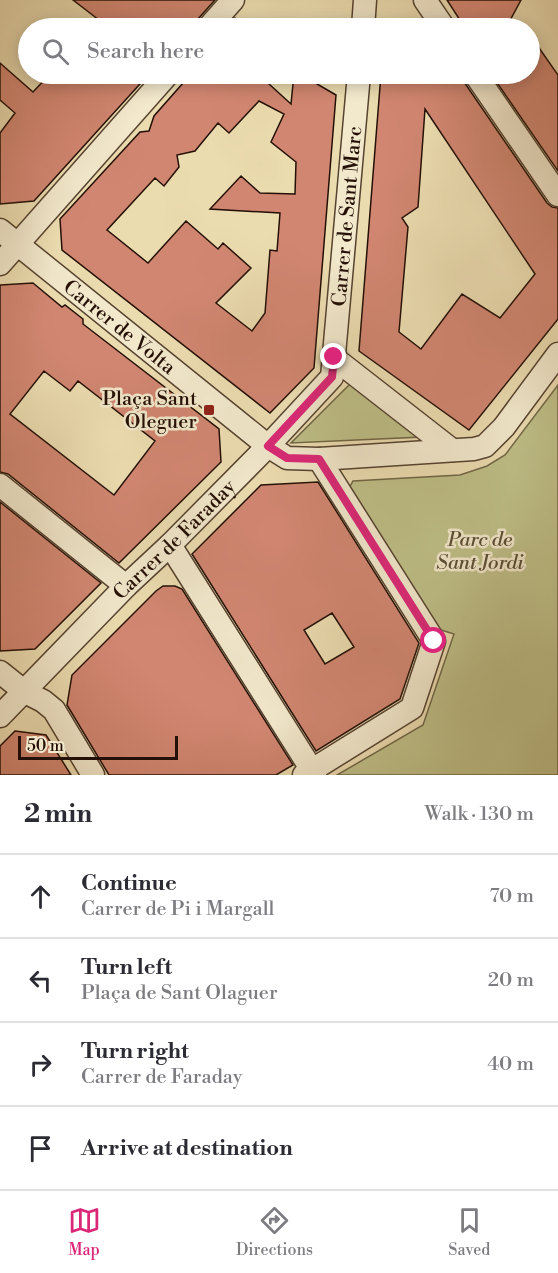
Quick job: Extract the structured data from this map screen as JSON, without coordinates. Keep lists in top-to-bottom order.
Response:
{
  "streets": {
    "street": ["Carrer de Sant Marc", "Carrer de Volta", "Carrer de Faraday"]
  },
  "crossings": [
    ["Carrer de Sant Marc", "Carrer de Faraday"],
    ["Carrer de Volta", "Carrer de Faraday"]
  ],
  "parks": ["Parc de Sant Jordi"],
  "places": {
    "transit": ["Plaça Sant Oleguer"]
  },
  "scale_bar": "50 m",
  "page": {
    "search": "Search here",
    "scale": "50 m",
    "heading": ["2 min", "Walk · 130 m"],
    "list": [
      ["Continue", "Carrer de Pi i Margall", "70 m"],
      ["Turn left", "Plaça de Sant Olaguer", "20 m"],
      ["Turn right", "Carrer de Faraday", "40 m"],
      "Arrive at destination"
    ],
    "nav": ["Map", "Directions", "Saved"]
  }
}
